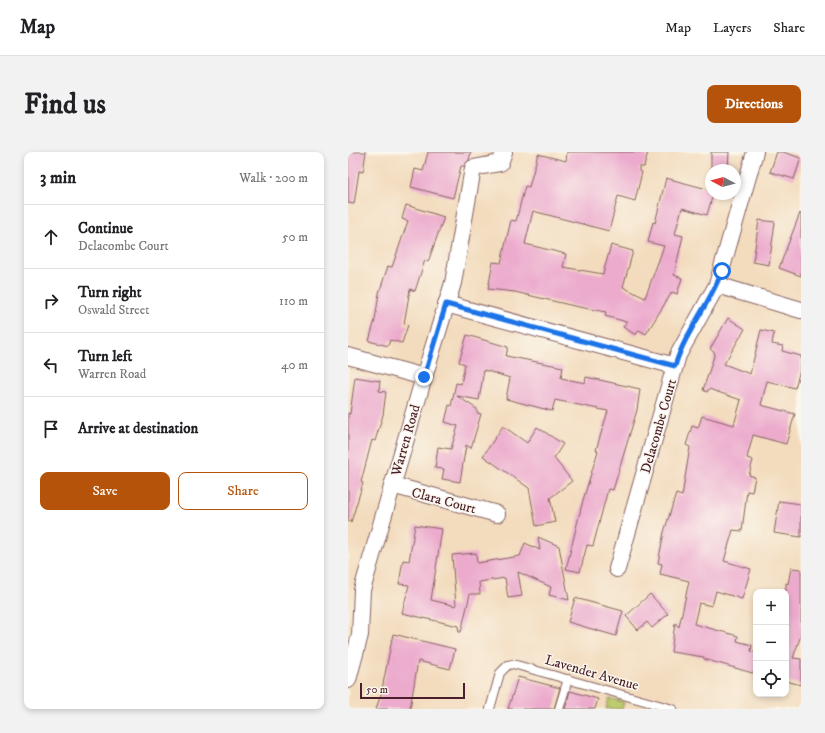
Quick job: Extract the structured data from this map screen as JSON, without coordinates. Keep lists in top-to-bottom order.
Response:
{
  "streets": {
    "street": ["Delacombe Court", "Warren Road", "Clara Court"],
    "lane": ["Lavender Avenue"]
  },
  "crossings": [
    ["Warren Road", "Clara Court"]
  ],
  "scale_bar": "50 m",
  "north": "left",
  "page": {
    "header": "Map",
    "nav": ["Map", "Layers", "Share"],
    "buttons": [
      "Directions",
      ["Save", "Share"]
    ],
    "title": "Find us",
    "heading": ["3 min", "Walk · 200 m"],
    "list": [
      ["Continue", "Delacombe Court", "50 m"],
      ["Turn right", "Oswald Street", "110 m"],
      ["Turn left", "Warren Road", "40 m"],
      "Arrive at destination"
    ],
    "map_buttons": ["+", "−"],
    "scale": "50 m"
  }
}
